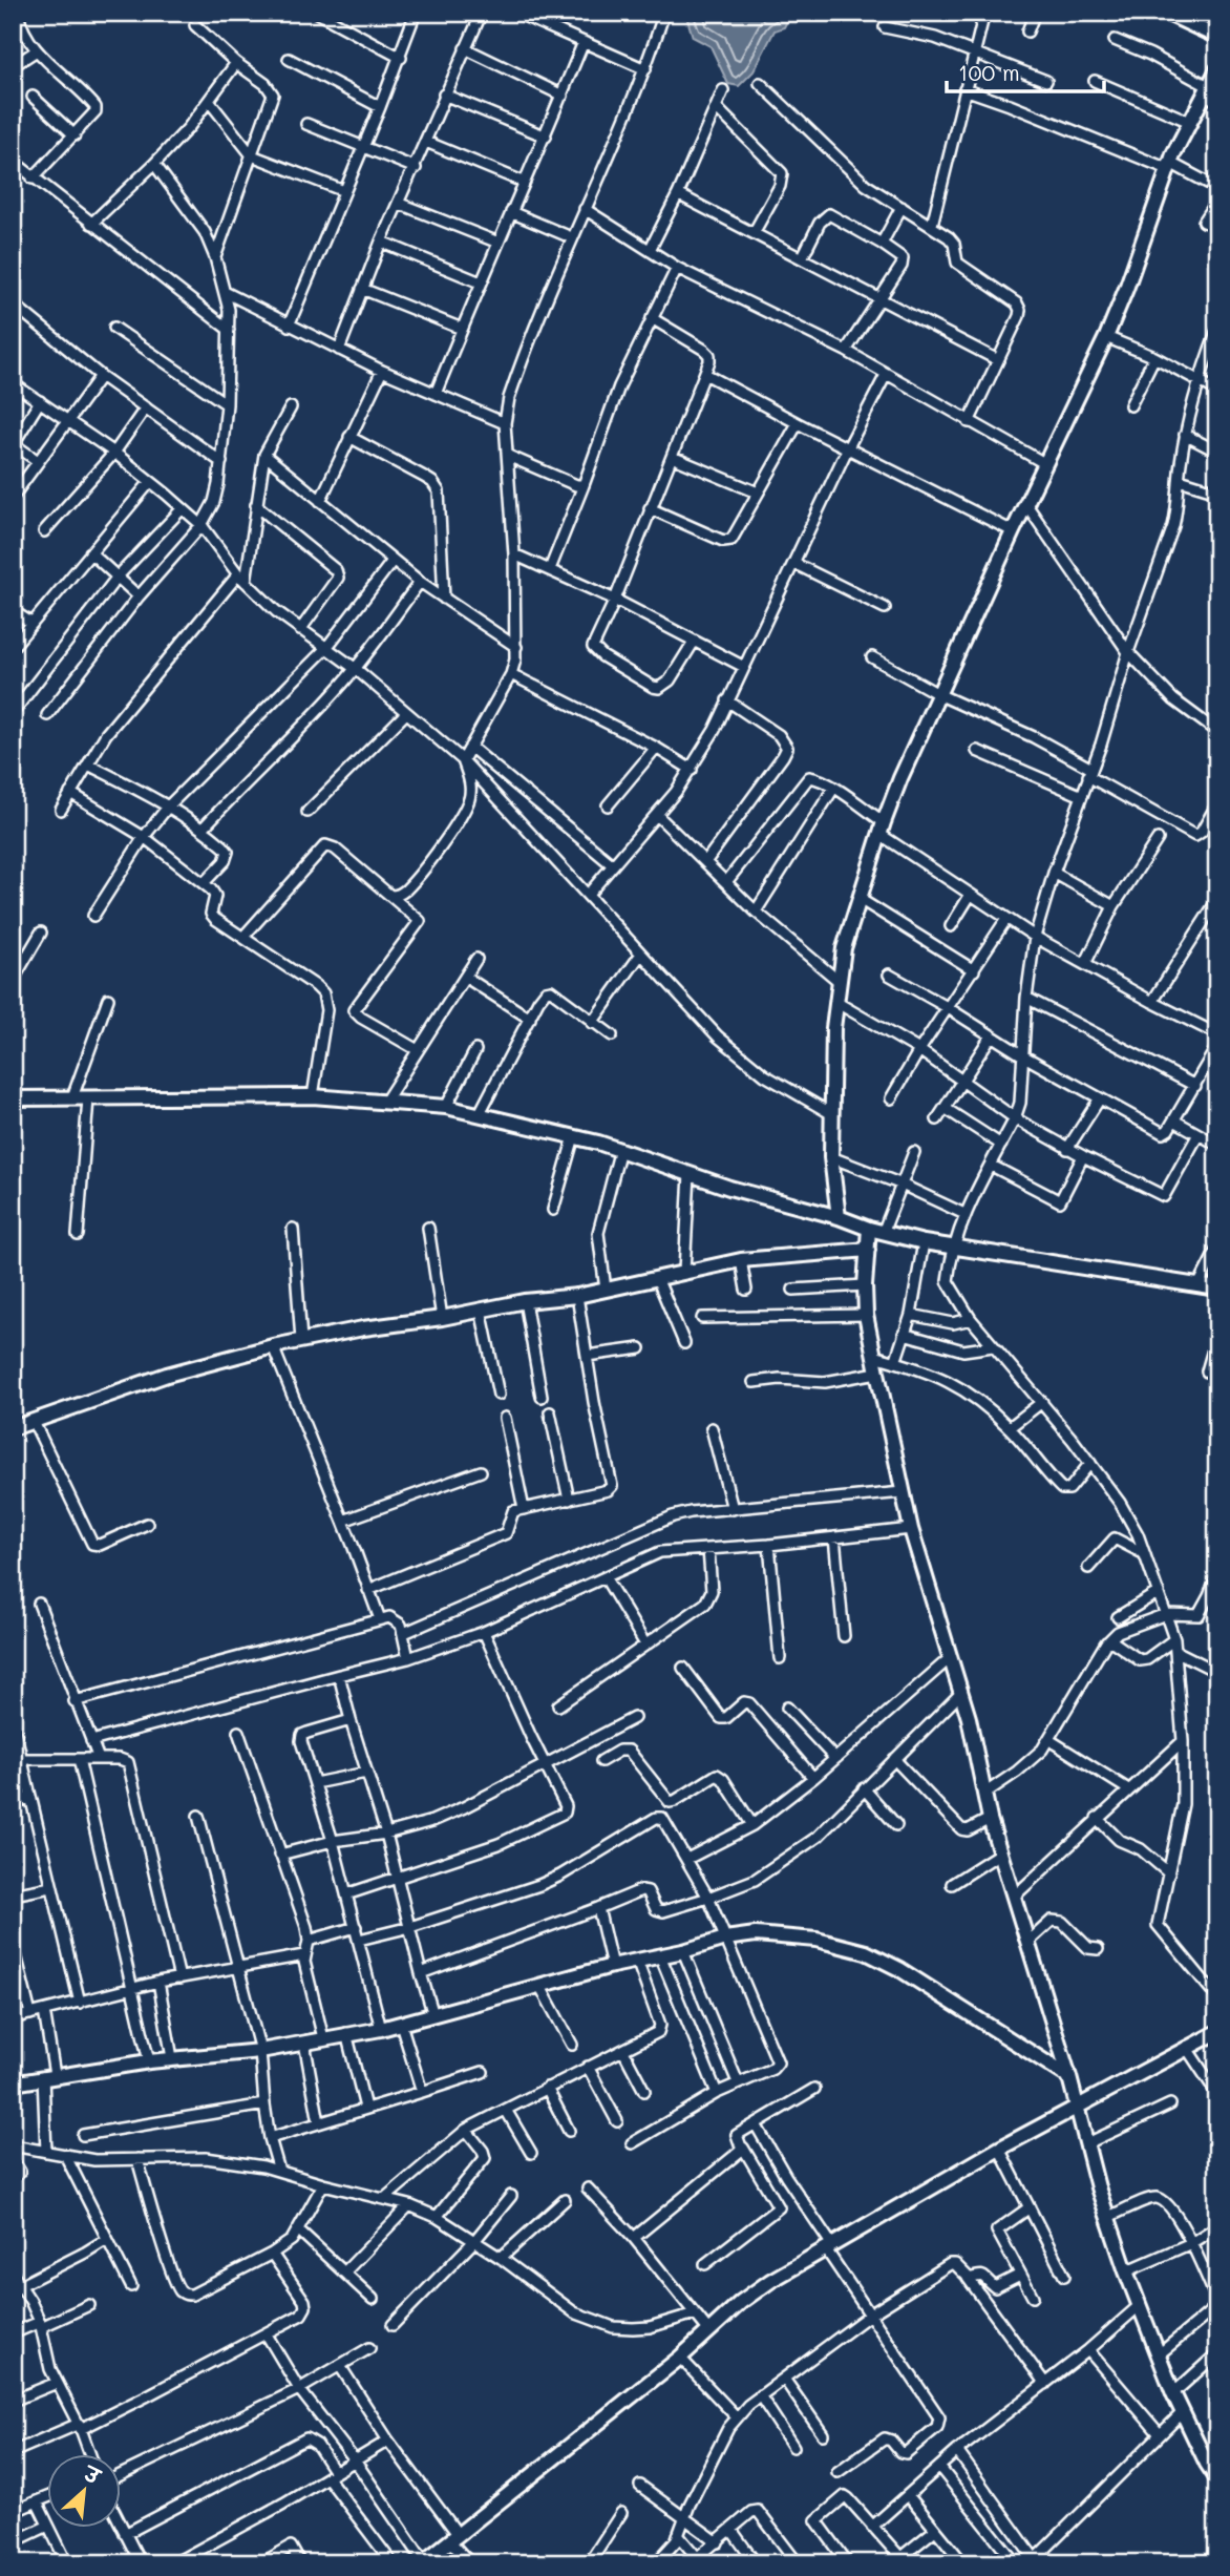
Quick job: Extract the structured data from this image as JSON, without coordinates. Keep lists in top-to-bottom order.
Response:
{
  "scale_bar": "100 m",
  "north": "top right"
}
